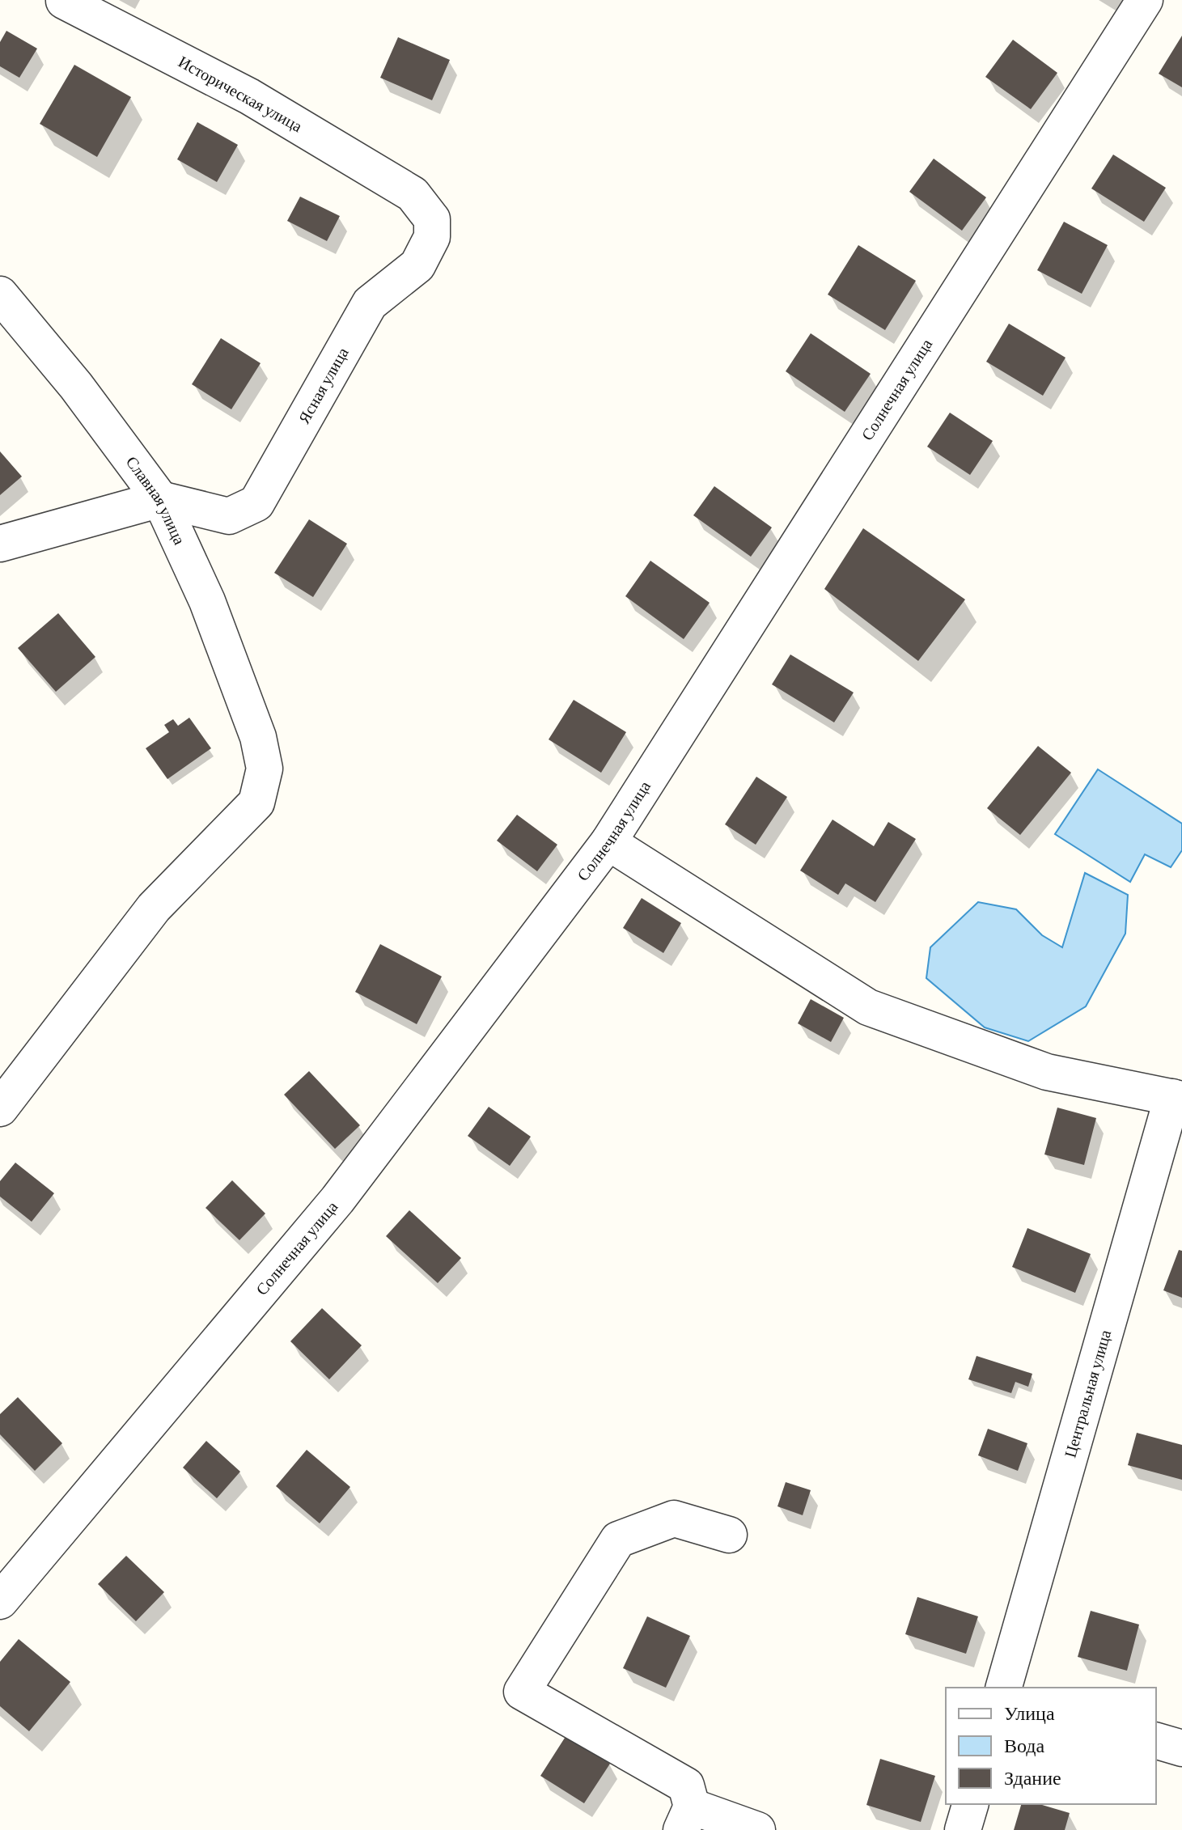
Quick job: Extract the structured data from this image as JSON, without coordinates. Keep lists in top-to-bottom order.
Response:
{
  "streets": {
    "street": [
      "Историческая улица",
      "Ясная улица",
      "Солнечная улица",
      "Славная улица",
      "Центральная улица"
    ]
  },
  "crossings": [
    ["Историческая улица", "Ясная улица"],
    ["Ясная улица", "Славная улица"]
  ],
  "legend": ["Улица", "Вода", "Здание"]
}
